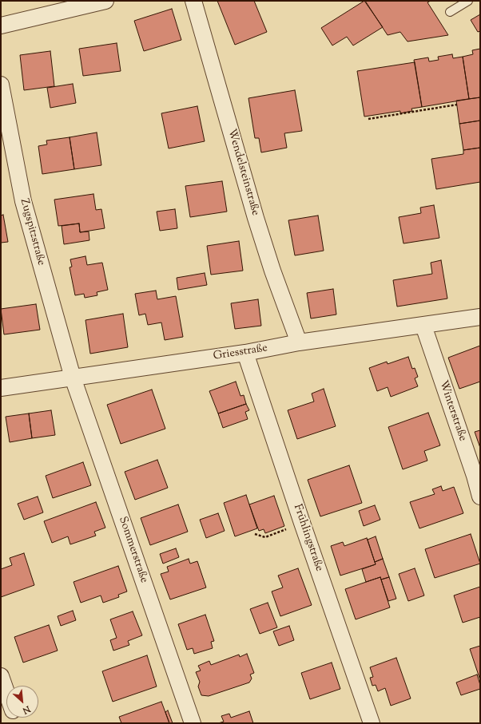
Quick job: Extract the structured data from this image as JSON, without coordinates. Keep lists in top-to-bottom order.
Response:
{
  "streets": {
    "street": [
      "Wendelsteinstraße",
      "Zugspitzstraße",
      "Griesstraße",
      "Winterstraße",
      "Frühlingstraße",
      "Sommerstraße"
    ]
  },
  "crossings": [
    ["Wendelsteinstraße", "Griesstraße"],
    ["Zugspitzstraße", "Griesstraße"],
    ["Zugspitzstraße", "Sommerstraße"],
    ["Griesstraße", "Winterstraße"],
    ["Griesstraße", "Frühlingstraße"],
    ["Griesstraße", "Sommerstraße"]
  ],
  "north": "bottom right"
}
